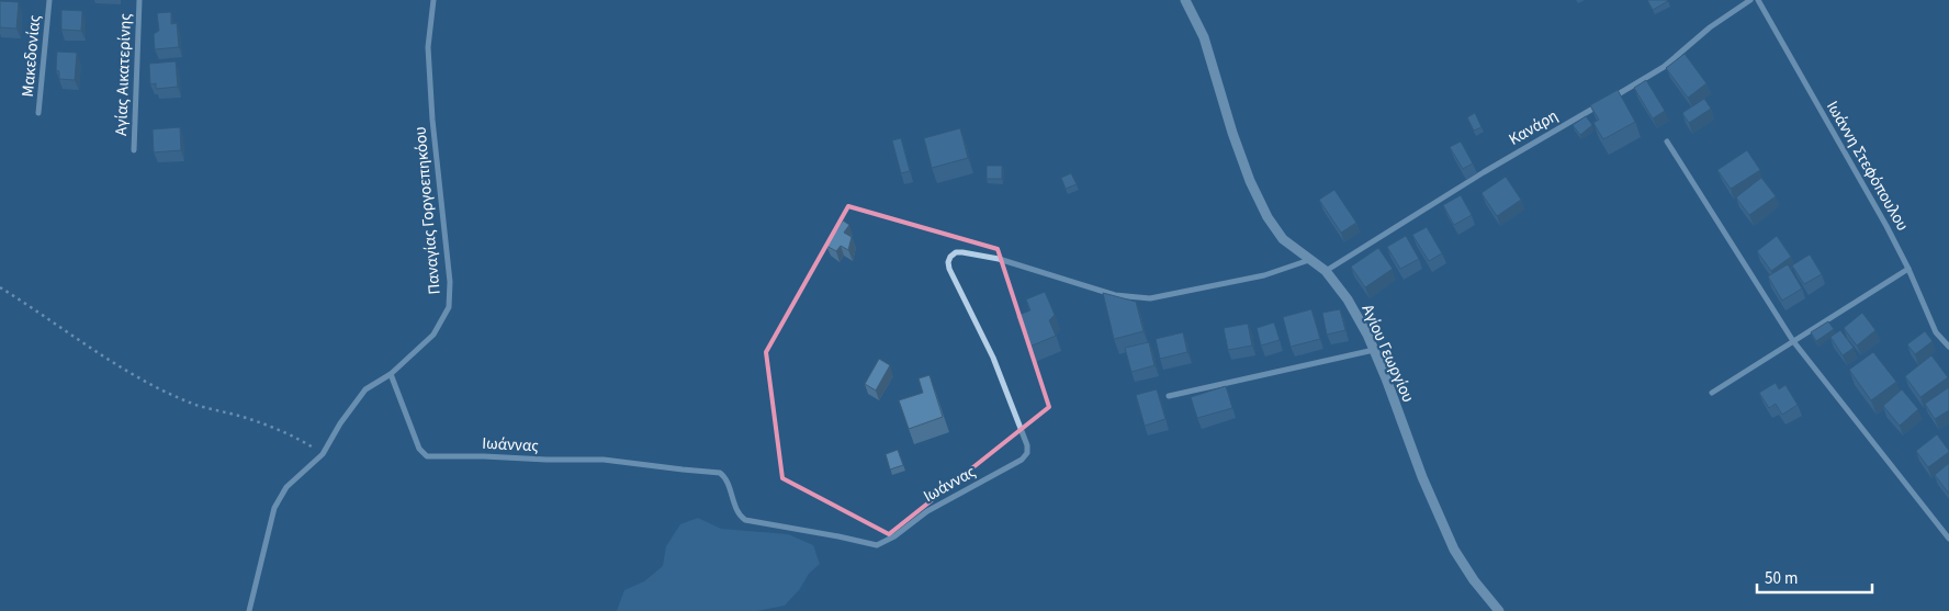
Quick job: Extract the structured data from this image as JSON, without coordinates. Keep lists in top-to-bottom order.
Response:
{
  "streets": {
    "street": [
      "Μακεδονίας",
      "Αγίας Αικατερίνης",
      "Κανάρη",
      "Ιωάννη Στεφόπουλου",
      "Παναγίας Γοργοεπηκόου",
      "Αγίου Γεωργίου",
      "Ιωάννας"
    ]
  },
  "crossings": [
    ["Κανάρη", "Αγίου Γεωργίου"],
    ["Παναγίας Γοργοεπηκόου", "Ιωάννας"],
    ["Αγίου Γεωργίου", "Ιωάννας"]
  ],
  "scale_bar": "50 m"
}
